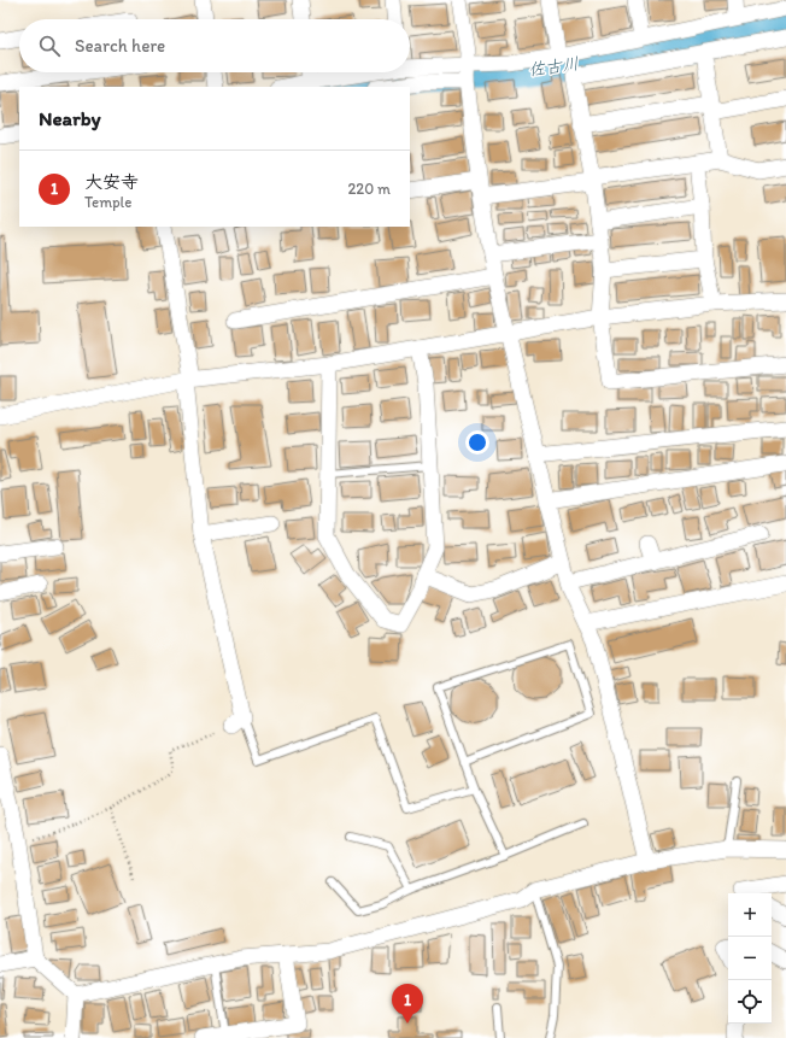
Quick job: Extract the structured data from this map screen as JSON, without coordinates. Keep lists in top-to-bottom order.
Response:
{
  "water": ["佐古川"],
  "page": {
    "search": "Search here",
    "heading": "Nearby",
    "list": [
      {
        "mark": "1",
        "name": "大安寺",
        "note": "Temple",
        "value": "220 m"
      }
    ],
    "map_buttons": ["+", "−"],
    "pins": "1"
  }
}
